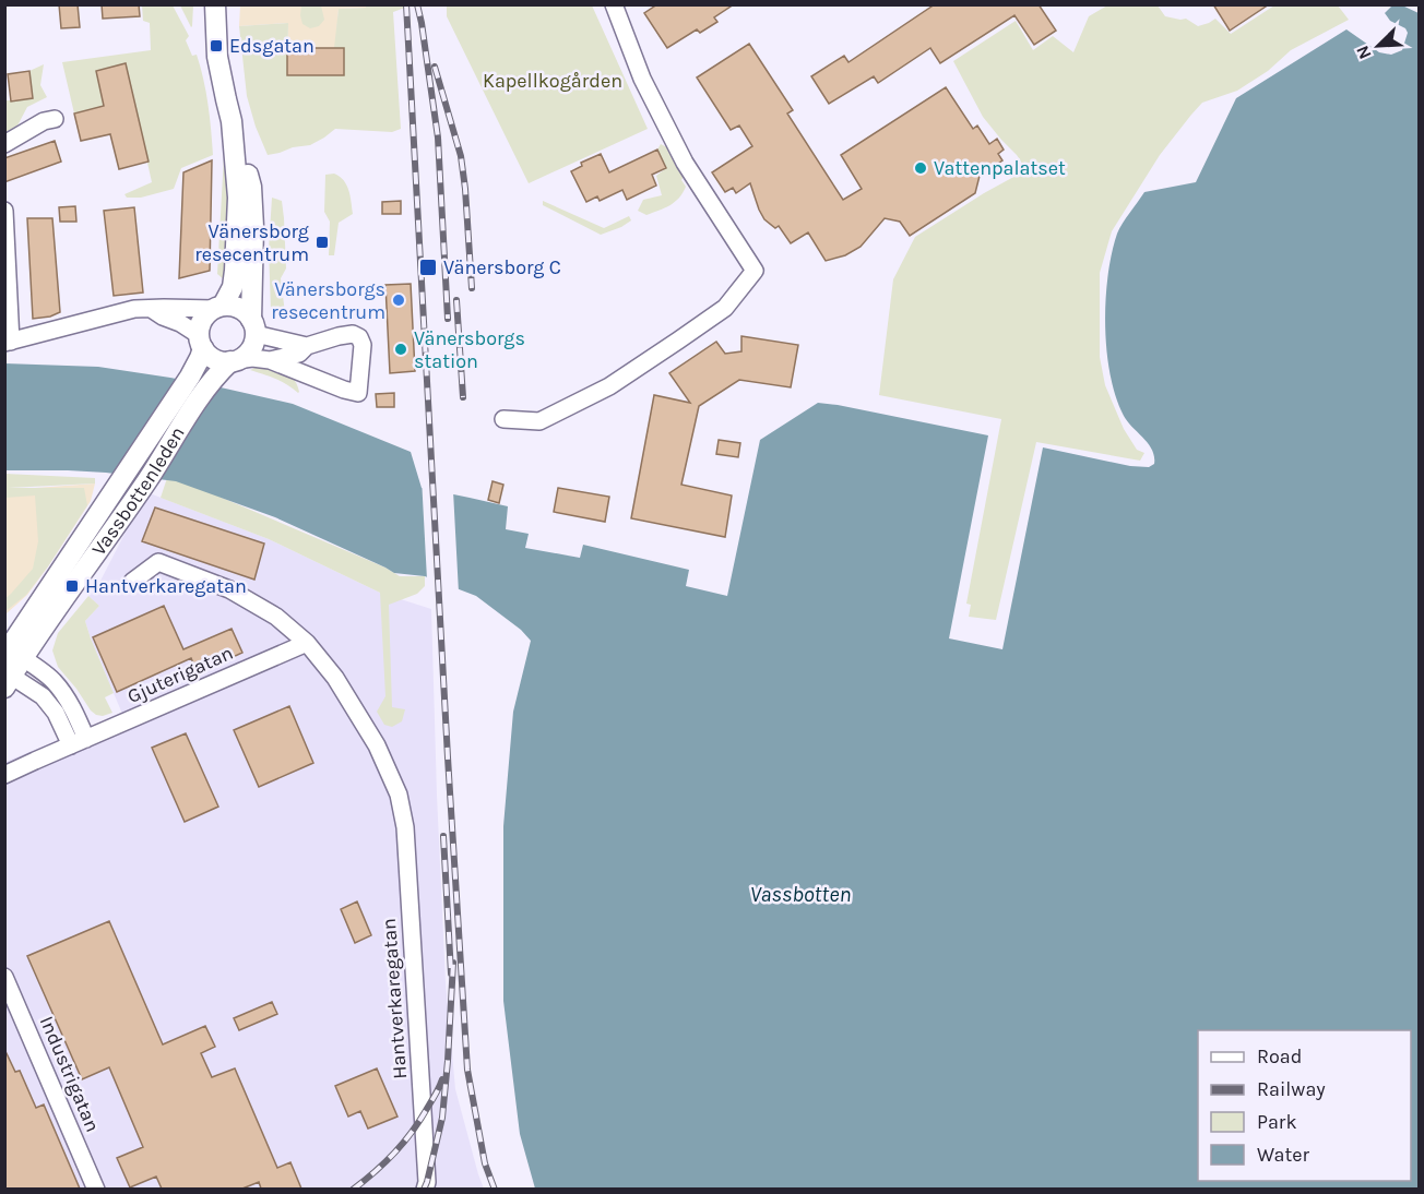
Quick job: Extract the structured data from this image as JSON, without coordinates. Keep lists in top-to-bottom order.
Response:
{
  "streets": {
    "main road": ["Vassbottenleden"],
    "street": ["Gjuterigatan", "Hantverkaregatan", "Industrigatan"]
  },
  "crossings": [
    ["Gjuterigatan", "Hantverkaregatan"]
  ],
  "water": ["Vassbotten"],
  "parks": ["Kapellkogården"],
  "places": {
    "transit": [
      "Edsgatan",
      "Vänersborg resecentrum",
      "Vänersborg C",
      "Hantverkaregatan"
    ],
    "other": ["Vattenpalatset", "Vänersborgs resecentrum", "Vänersborgs station"]
  },
  "legend": [
    "Road",
    "Railway",
    "Park",
    "Water"
  ],
  "north": "bottom left"
}
